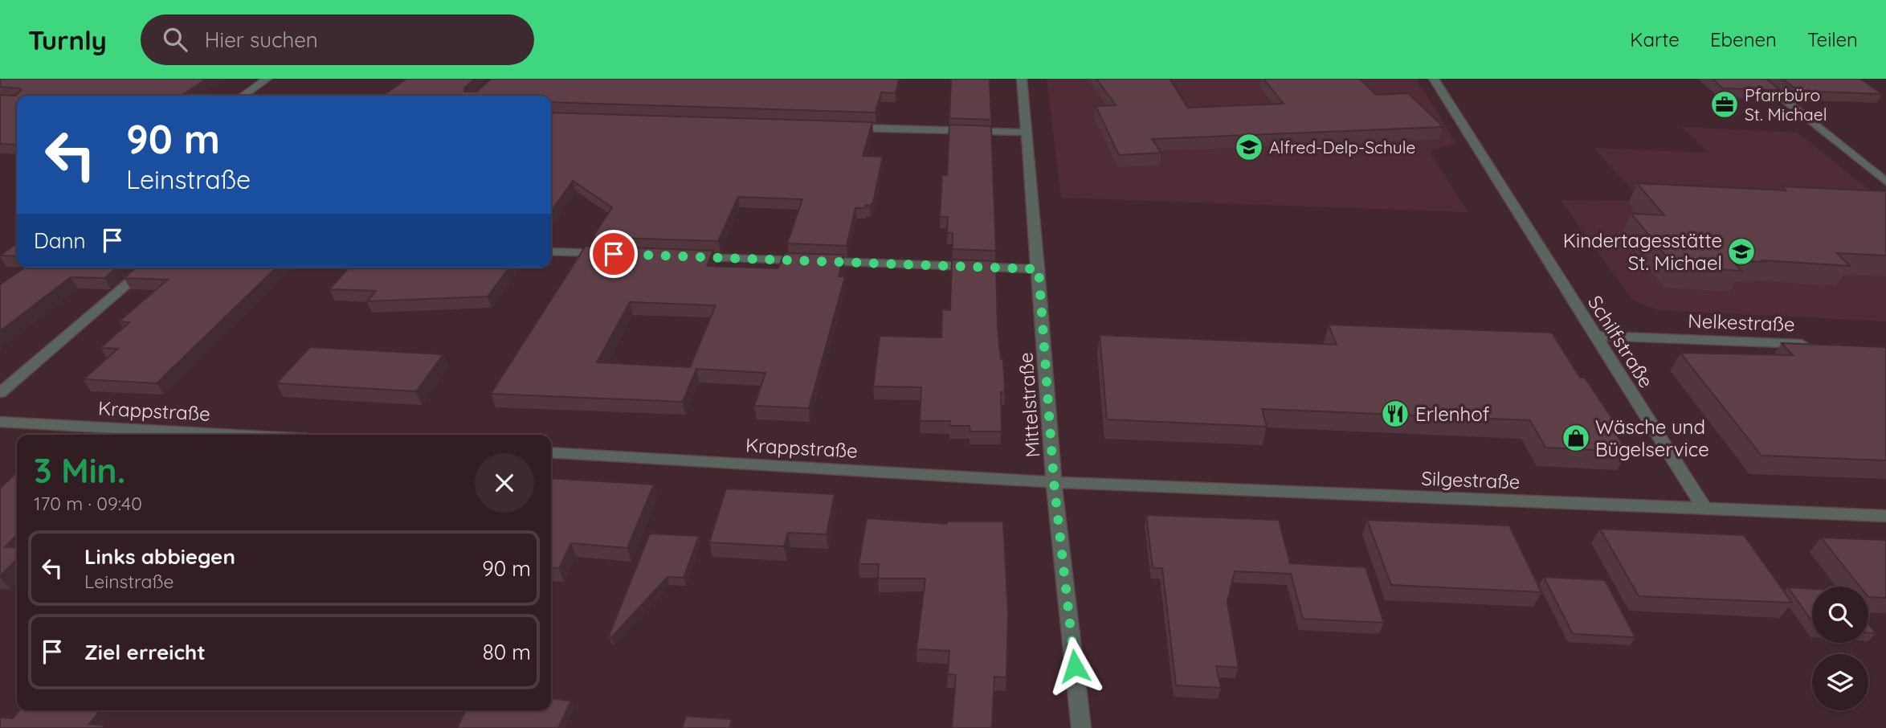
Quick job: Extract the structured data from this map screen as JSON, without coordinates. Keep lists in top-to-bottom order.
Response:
{
  "streets": {
    "street": [
      "Nelkestraße",
      "Schilfstraße",
      "Mittelstraße",
      "Krappstraße",
      "Silgestraße"
    ]
  },
  "crossings": [
    ["Nelkestraße", "Schilfstraße"],
    ["Schilfstraße", "Silgestraße"],
    ["Mittelstraße", "Krappstraße"],
    ["Mittelstraße", "Silgestraße"],
    ["Krappstraße", "Silgestraße"]
  ],
  "places": {
    "office": ["Pfarrbüro St. Michael"],
    "school or university": ["Alfred-Delp-Schule", "Kindertagesstätte St. Michael"],
    "restaurant": ["Erlenhof"],
    "shop": ["Wäsche und Bügelservice"]
  },
  "page": {
    "header": "Turnly",
    "search": "Hier suchen",
    "nav": ["Karte", "Ebenen", "Teilen"],
    "turn": ["90 m", "Leinstraße"],
    "then": "Dann",
    "heading": ["3 Min.", "170 m · 09:40"],
    "list": [
      {
        "name": "Links abbiegen",
        "note": "Leinstraße",
        "value": "90 m"
      },
      {
        "name": "Ziel erreicht",
        "value": "80 m"
      }
    ]
  }
}
